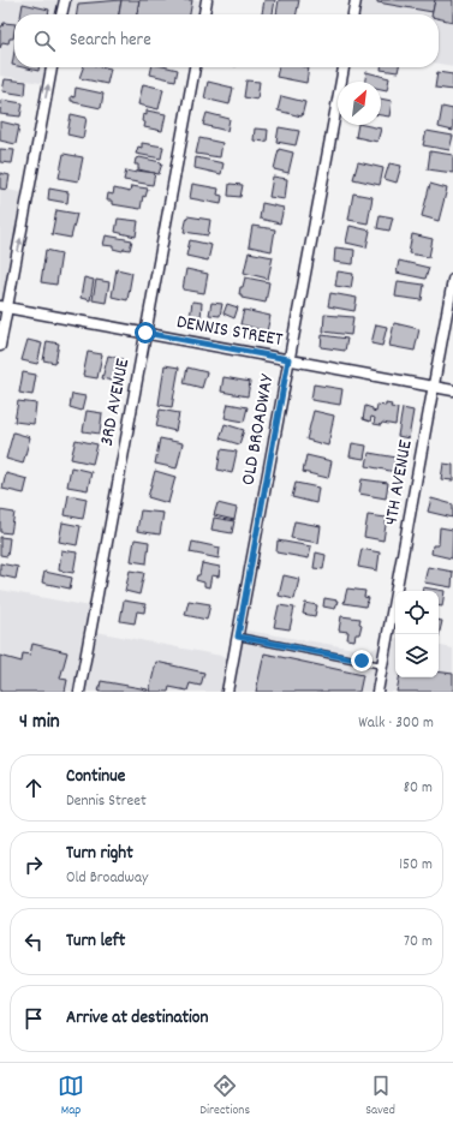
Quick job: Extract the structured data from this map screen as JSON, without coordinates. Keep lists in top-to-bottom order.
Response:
{
  "streets": {
    "street": [
      "DENNIS STREET",
      "3RD AVENUE",
      "OLD BROADWAY",
      "4TH AVENUE"
    ]
  },
  "crossings": [
    ["DENNIS STREET", "3RD AVENUE"],
    ["DENNIS STREET", "OLD BROADWAY"],
    ["DENNIS STREET", "4TH AVENUE"]
  ],
  "north": "top right",
  "page": {
    "search": "Search here",
    "heading": ["4 min", "Walk · 300 m"],
    "list": [
      ["Continue", "Dennis Street", "80 m"],
      ["Turn right", "Old Broadway", "150 m"],
      ["Turn left", "70 m"],
      "Arrive at destination"
    ],
    "nav": ["Map", "Directions", "Saved"]
  }
}
